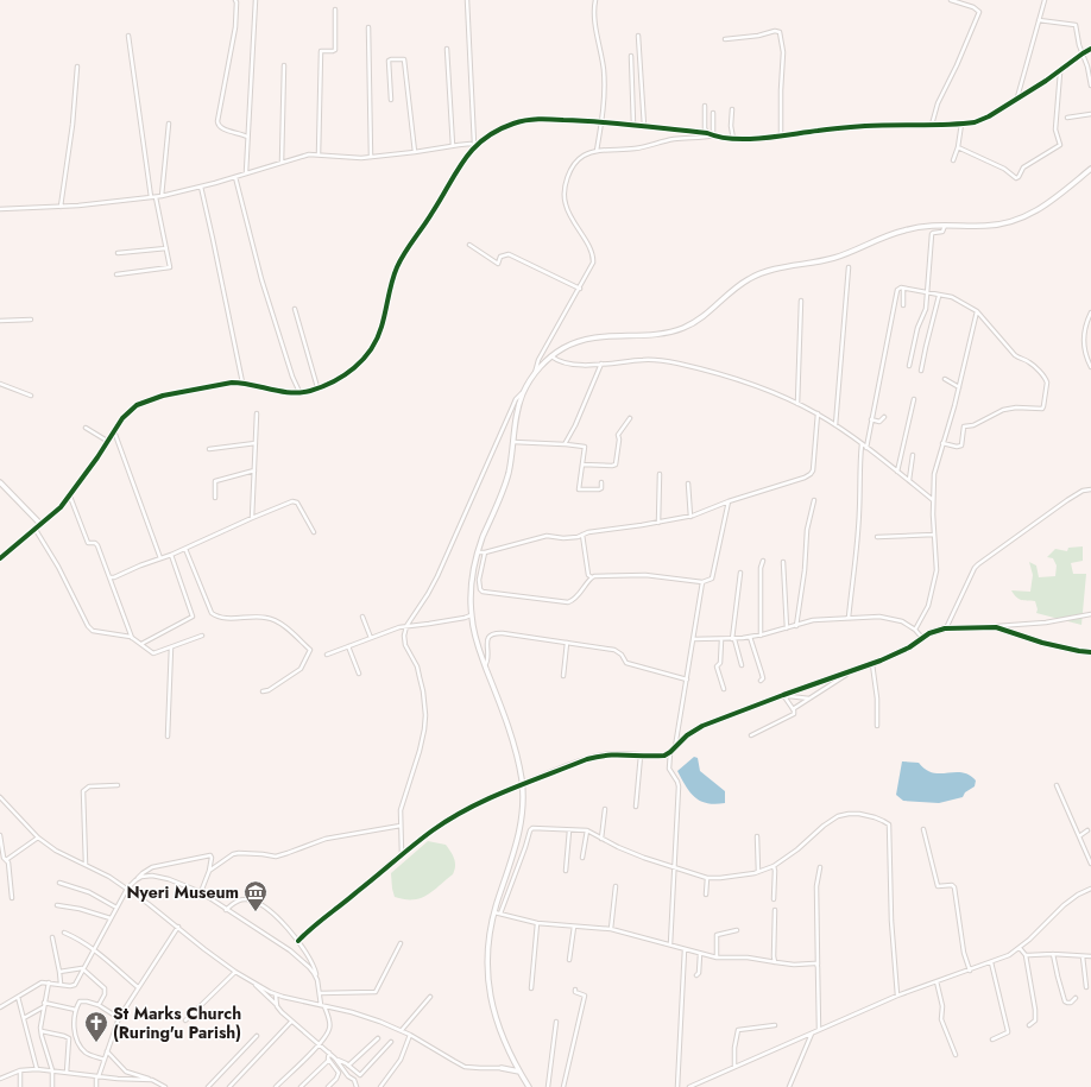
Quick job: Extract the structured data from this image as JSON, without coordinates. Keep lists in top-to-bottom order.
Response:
{
  "places": {
    "museum": ["Nyeri Museum"],
    "church": ["St Marks Church (Ruring'u Parish)"]
  }
}
